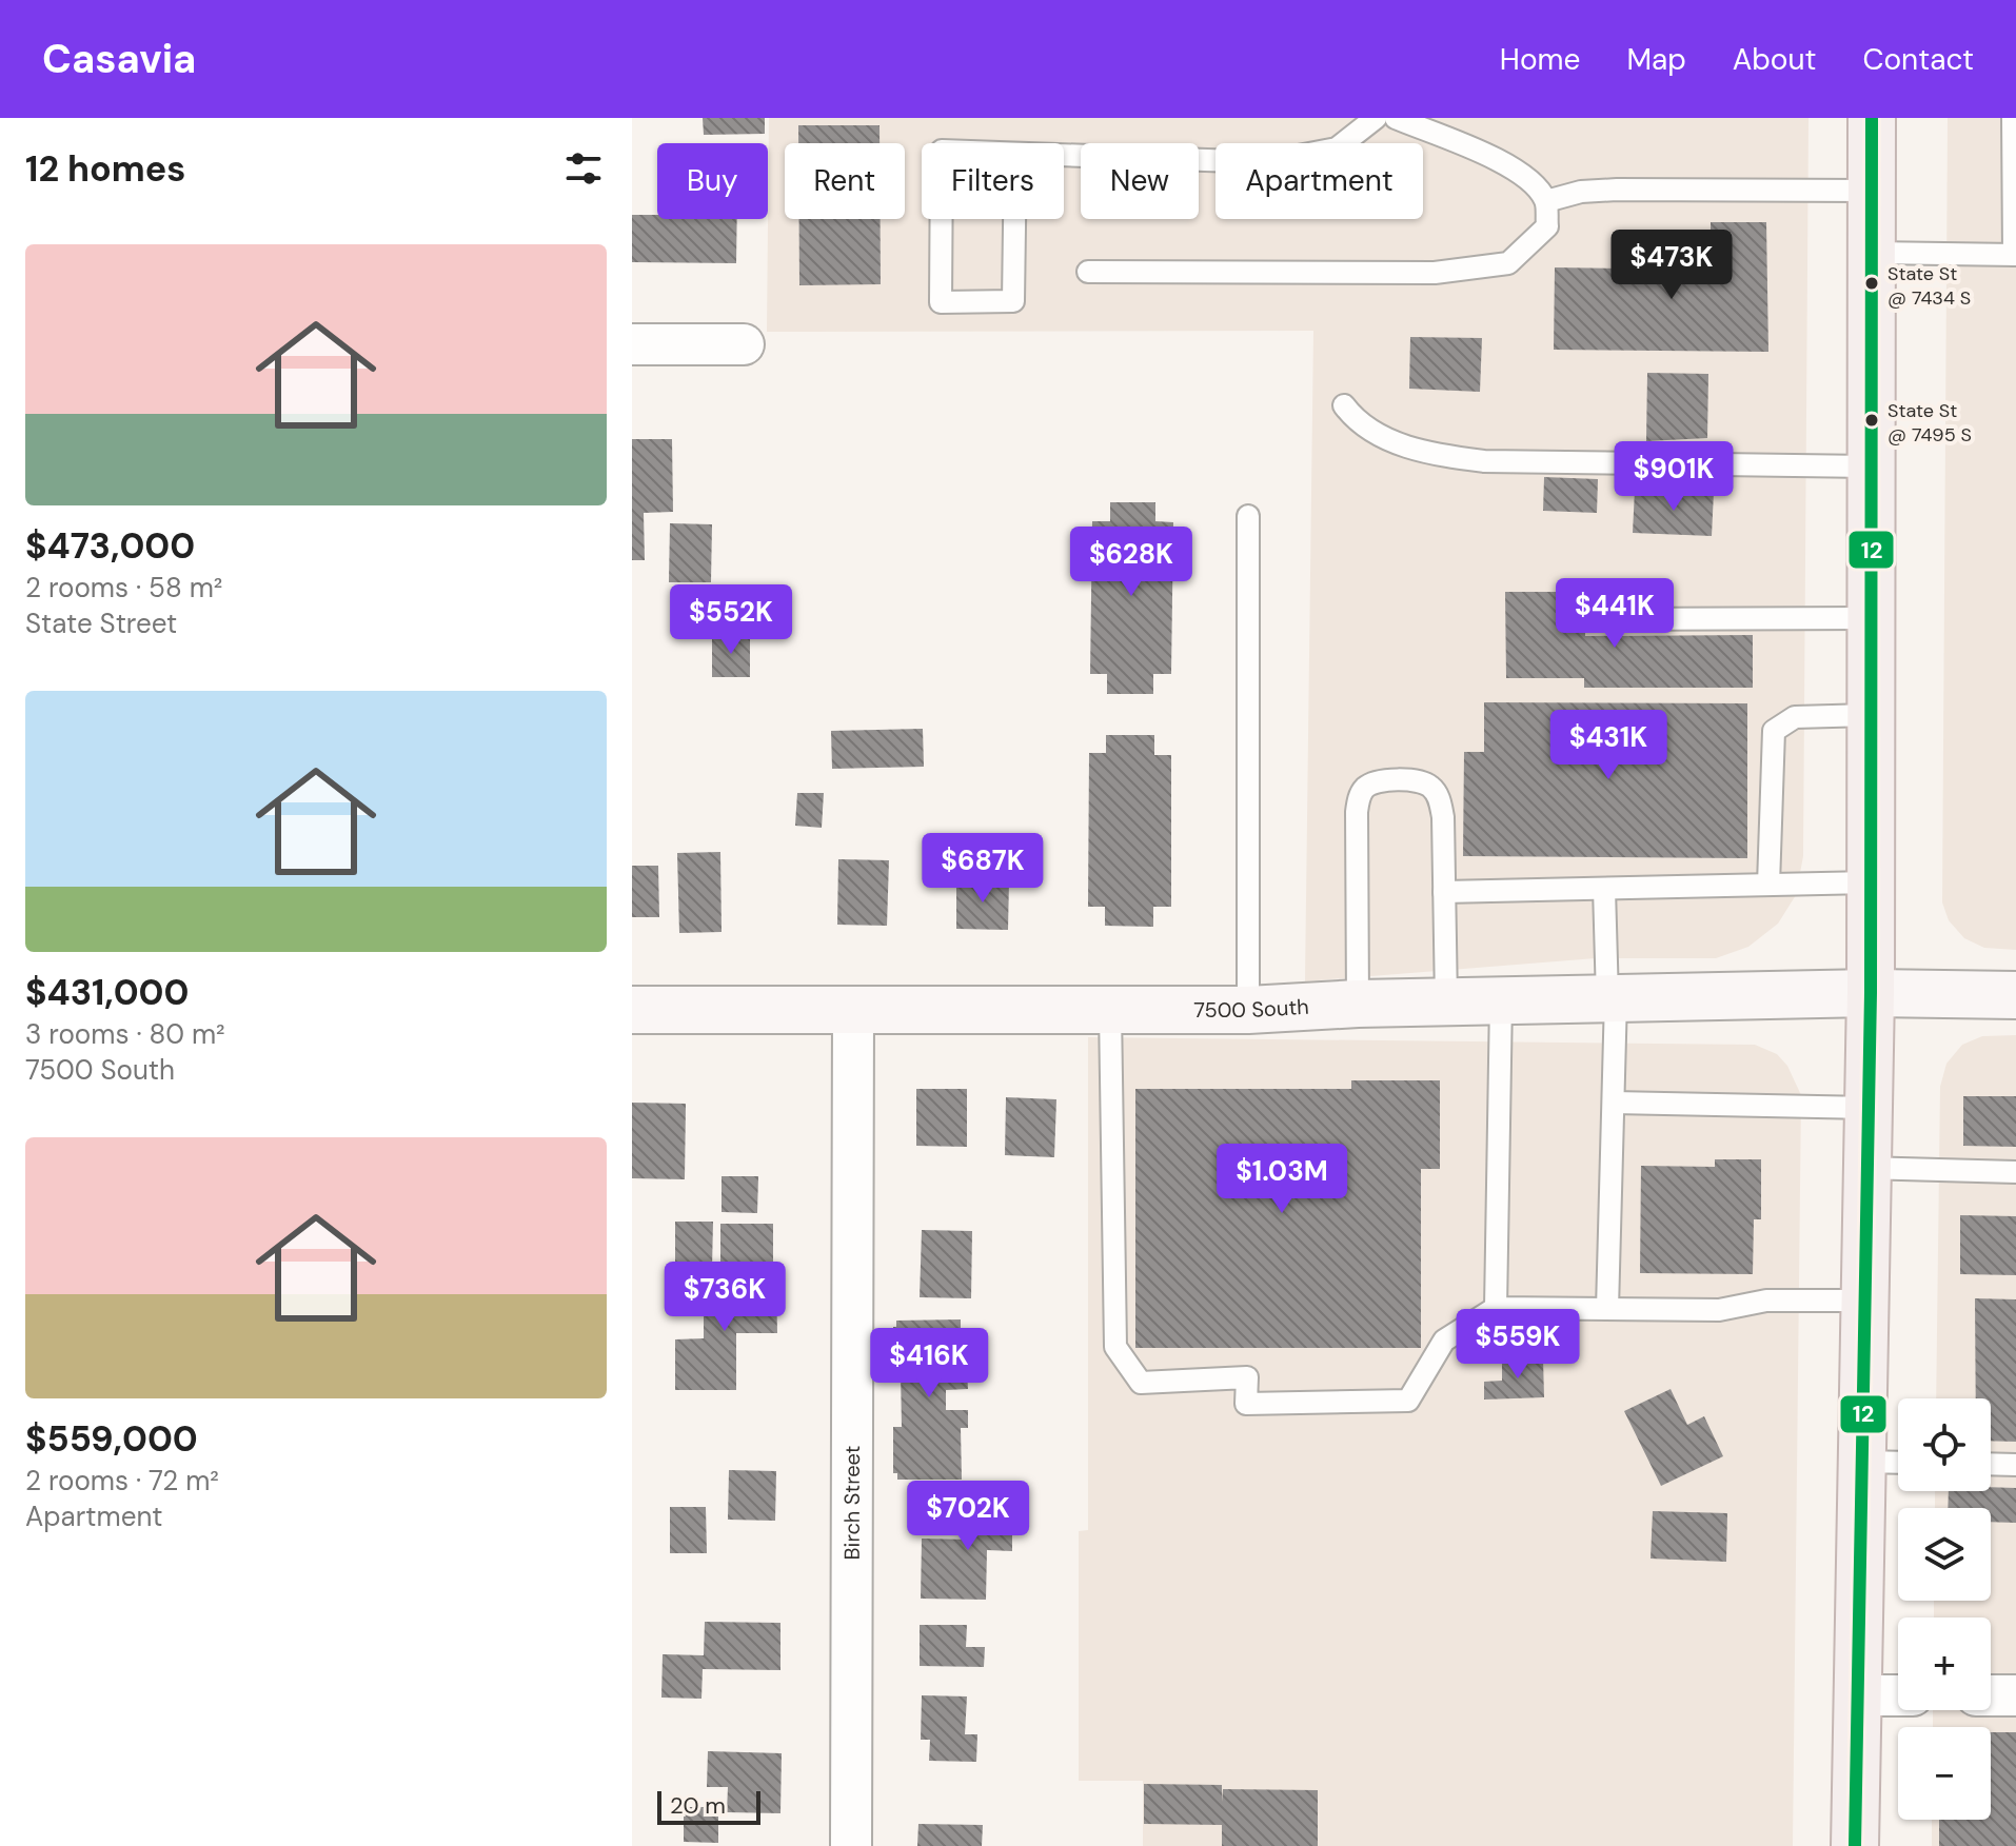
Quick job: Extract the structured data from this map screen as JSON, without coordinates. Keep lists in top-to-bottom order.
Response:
{
  "streets": {
    "street": ["7500 South", "Birch Street"]
  },
  "crossings": [
    ["7500 South", "Birch Street"]
  ],
  "places": ["State St @ 7434 S", "State St @ 7495 S"],
  "lines": ["transit line 12"],
  "scale_bar": "20 m",
  "page": {
    "header": "Casavia",
    "nav": [
      "Home",
      "Map",
      "About",
      "Contact"
    ],
    "heading": "12 homes",
    "chip": [
      "Buy",
      "Rent",
      "Filters",
      "New",
      "Apartment"
    ],
    "list": [
      {
        "name": "$473,000",
        "note": "2 rooms · 58 m² · State Street"
      },
      {
        "name": "$431,000",
        "note": "3 rooms · 80 m² · 7500 South"
      },
      {
        "name": "$559,000",
        "note": "2 rooms · 72 m² · Apartment"
      }
    ],
    "price": [
      "$473K",
      "$901K",
      "$628K",
      "$441K",
      "$552K",
      "$431K",
      "$687K",
      "$1.03M",
      "$736K",
      "$559K",
      "$416K",
      "$702K"
    ],
    "map_buttons": ["+", "−"],
    "scale": "20 m"
  }
}
